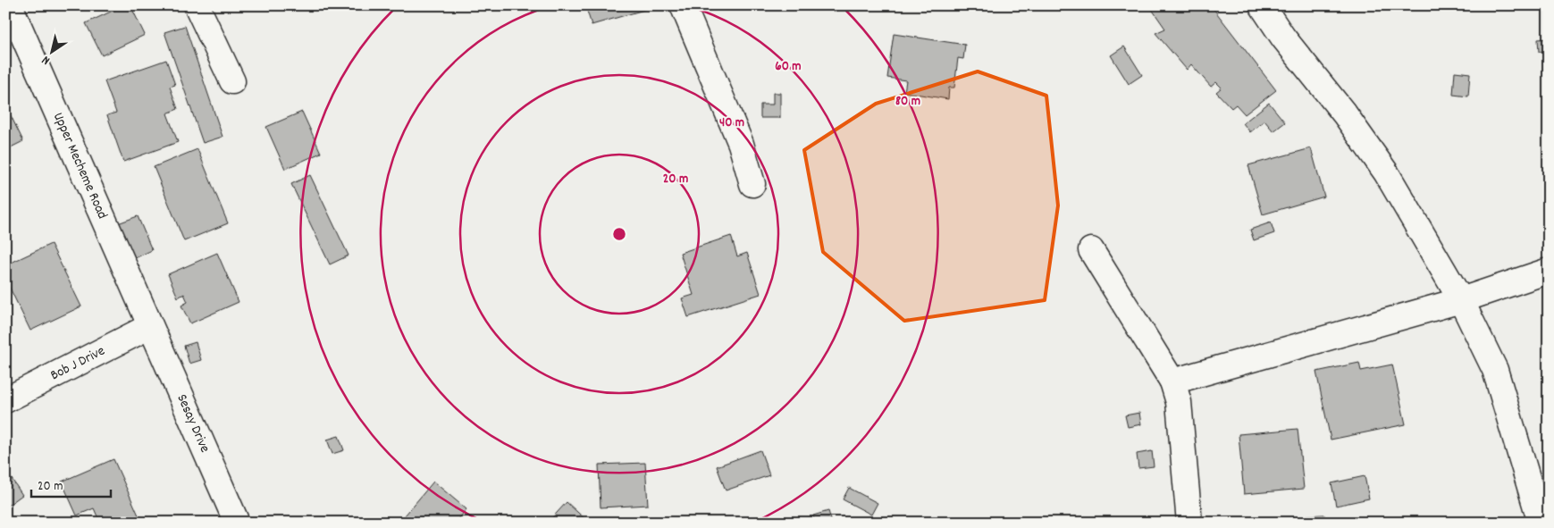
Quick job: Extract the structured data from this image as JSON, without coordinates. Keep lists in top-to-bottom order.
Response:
{
  "streets": {
    "street": ["Upper Mecheme Road", "Bob J Drive", "Sesay Drive"]
  },
  "crossings": [
    ["Upper Mecheme Road", "Bob J Drive"],
    ["Upper Mecheme Road", "Sesay Drive"],
    ["Bob J Drive", "Sesay Drive"]
  ],
  "scale_bar": "20 m",
  "north": "bottom left",
  "rings": [
    "60 m",
    "80 m",
    "40 m",
    "20 m"
  ]
}
